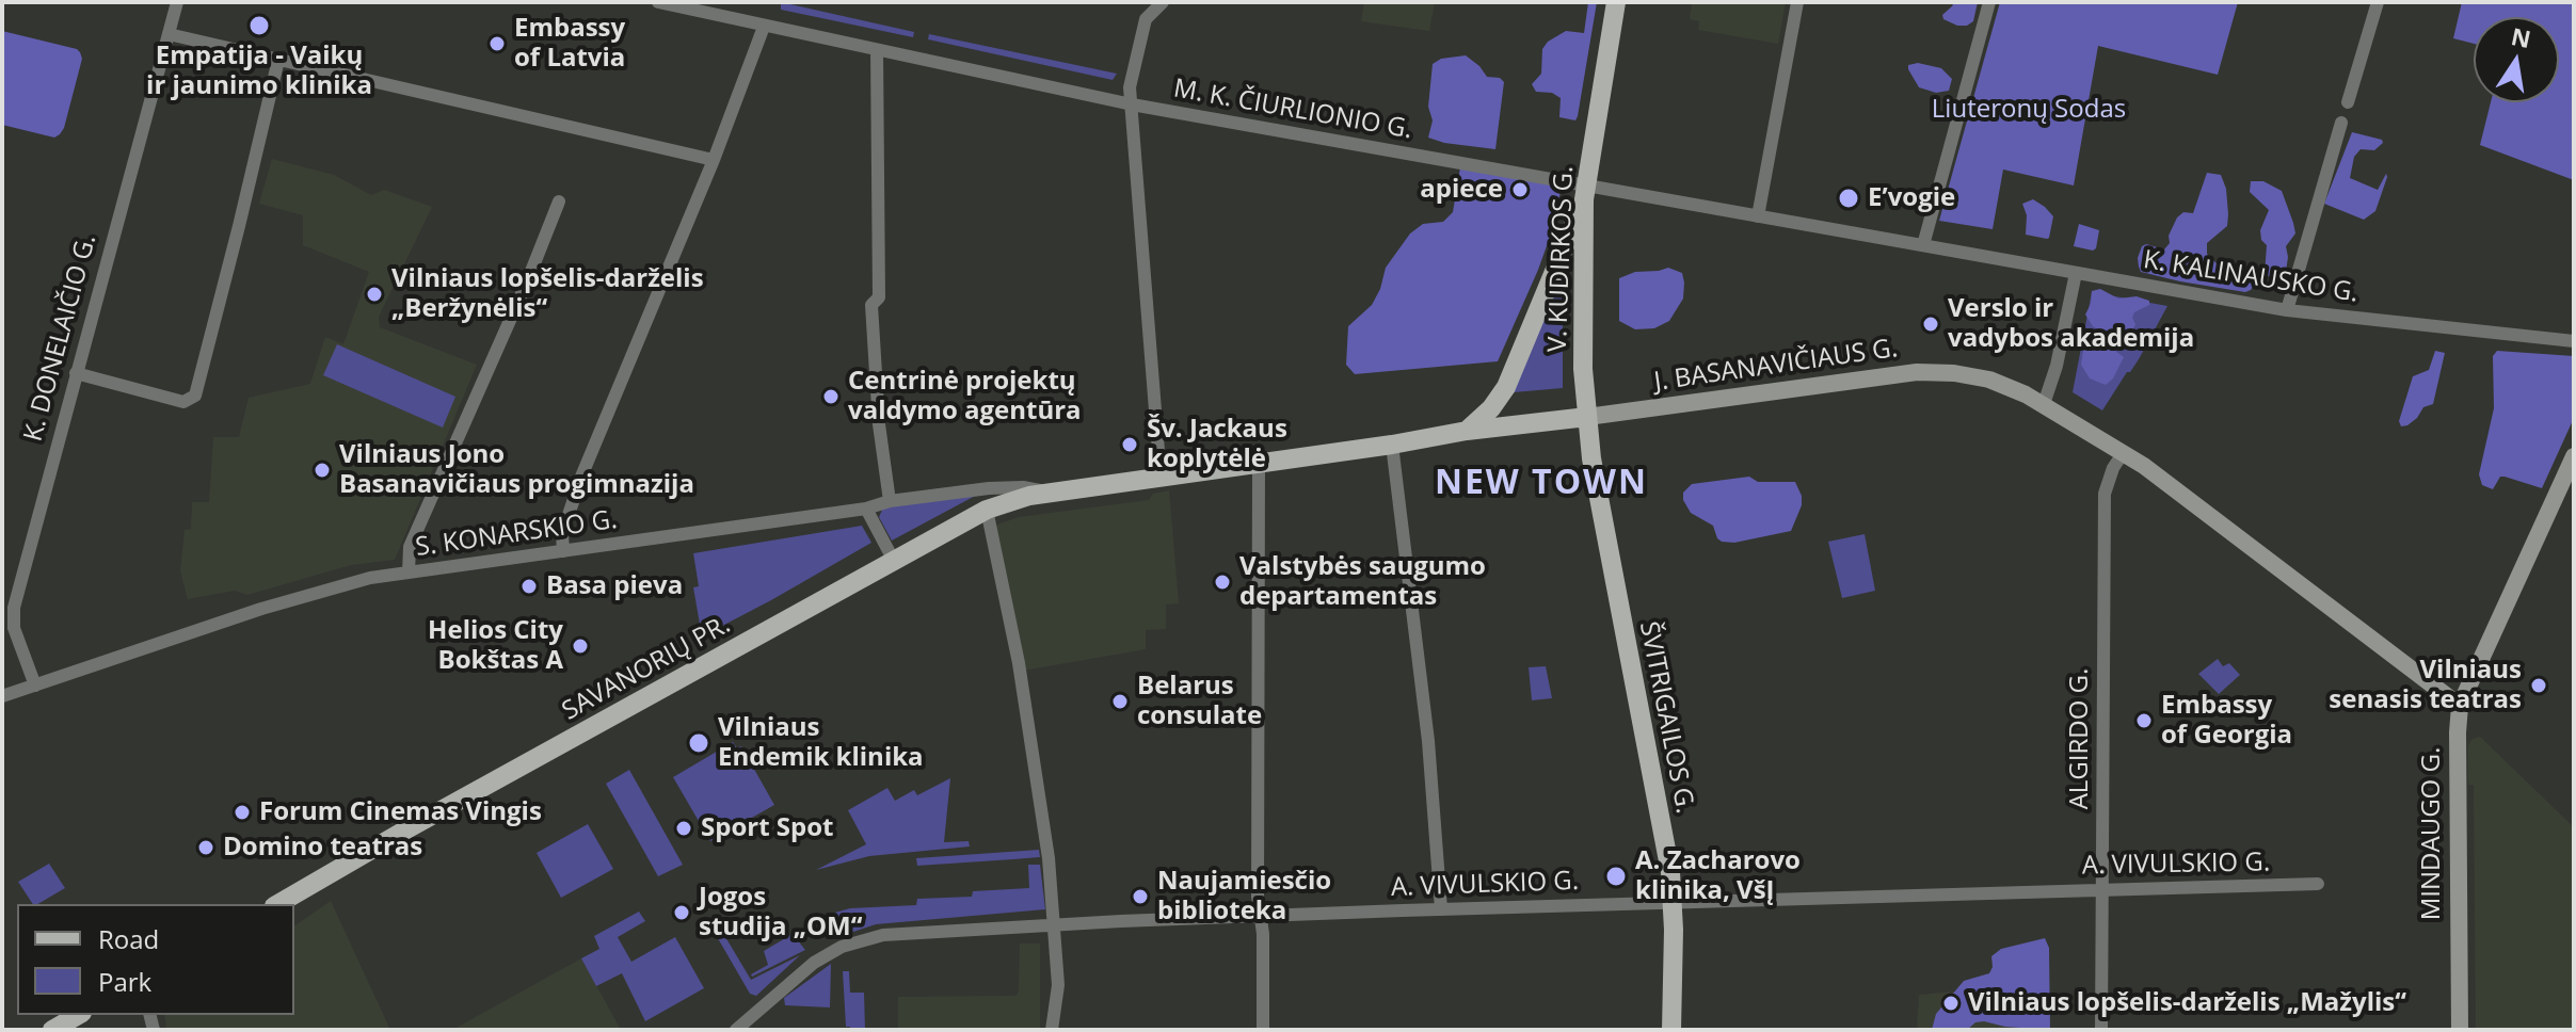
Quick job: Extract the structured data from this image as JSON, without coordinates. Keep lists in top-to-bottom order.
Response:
{
  "streets": {
    "main road": [
      "V. KUDIRKOS G.",
      "J. BASANAVIČIAUS G.",
      "SAVANORIŲ PR.",
      "ŠVITRIGAILOS G.",
      "MINDAUGO G."
    ],
    "street": [
      "M. K. ČIURLIONIO G.",
      "K. KALINAUSKO G.",
      "K. DONELAIČIO G.",
      "S. KONARSKIO G.",
      "ALGIRDO G.",
      "A. VIVULSKIO G."
    ]
  },
  "crossings": [
    ["M. K. ČIURLIONIO G.", "V. KUDIRKOS G."],
    ["M. K. ČIURLIONIO G.", "K. KALINAUSKO G."],
    ["V. KUDIRKOS G.", "J. BASANAVIČIAUS G."],
    ["V. KUDIRKOS G.", "ŠVITRIGAILOS G."],
    ["K. DONELAIČIO G.", "S. KONARSKIO G."],
    ["J. BASANAVIČIAUS G.", "S. KONARSKIO G."],
    ["J. BASANAVIČIAUS G.", "SAVANORIŲ PR."],
    ["J. BASANAVIČIAUS G.", "ŠVITRIGAILOS G."],
    ["J. BASANAVIČIAUS G.", "ALGIRDO G."],
    ["J. BASANAVIČIAUS G.", "MINDAUGO G."],
    ["S. KONARSKIO G.", "SAVANORIŲ PR."],
    ["ŠVITRIGAILOS G.", "A. VIVULSKIO G."],
    ["ALGIRDO G.", "A. VIVULSKIO G."]
  ],
  "districts": ["NEW TOWN"],
  "parks": ["Liuteronų Sodas"],
  "places": [
    "Empatija - Vaikų ir jaunimo klinika",
    "Embassy of Latvia",
    "apiece",
    "E’vogie",
    "Vilniaus lopšelis-darželis „Beržynėlis“",
    "Verslo ir vadybos akademija",
    "Centrinė projektų valdymo agentūra",
    "Šv. Jackaus koplytėlė",
    "Vilniaus Jono Basanavičiaus progimnazija",
    "Valstybės saugumo departamentas",
    "Basa pieva",
    "Helios City Bokštas A",
    "Vilniaus senasis teatras",
    "Belarus consulate",
    "Embassy of Georgia",
    "Vilniaus Endemik klinika",
    "Forum Cinemas Vingis",
    "Sport Spot",
    "Domino teatras",
    "A. Zacharovo klinika, VšĮ",
    "Naujamiesčio biblioteka",
    "Jogos studija „OM“",
    "Vilniaus lopšelis-darželis „Mažylis“"
  ],
  "legend": ["Road", "Park"],
  "north": "top"
}
